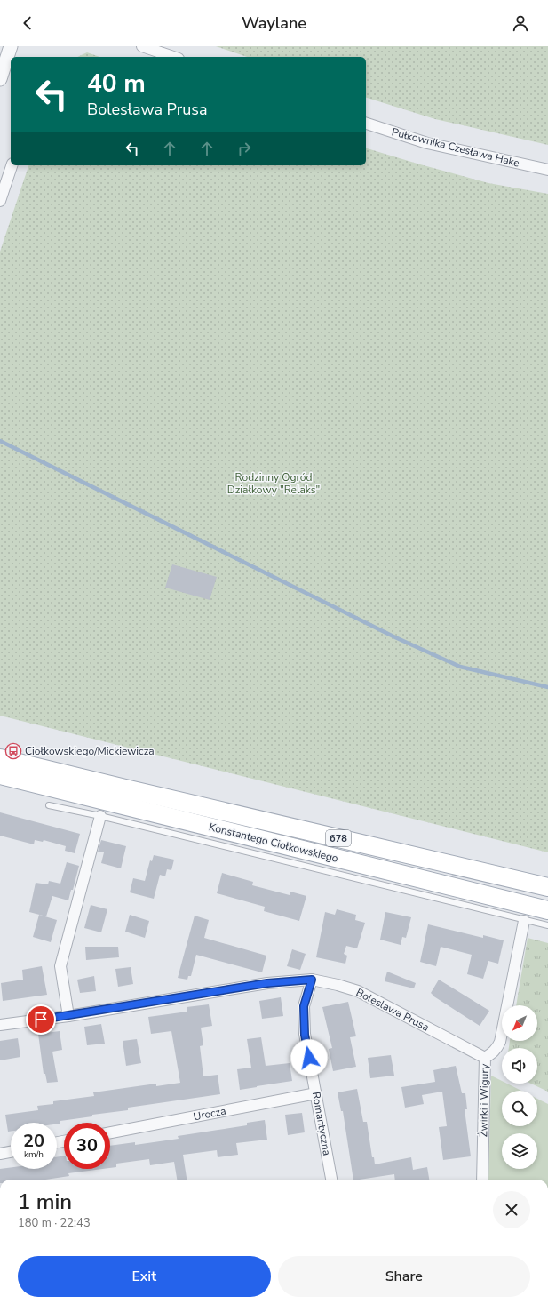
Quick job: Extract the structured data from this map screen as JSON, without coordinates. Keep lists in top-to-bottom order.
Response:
{
  "streets": {
    "main road": ["678", "Konstantego Ciołkowskiego"],
    "street": [
      "Pułkownika Czesława Hake",
      "Bolesława Prusa",
      "Żwirki i Wigury",
      "Urocza",
      "Romantyczna"
    ]
  },
  "crossings": [
    ["Bolesława Prusa", "Żwirki i Wigury"],
    ["Bolesława Prusa", "Romantyczna"],
    ["Urocza", "Romantyczna"]
  ],
  "parks": ["Rodzinny Ogród Działkowy \"Relaks\""],
  "places": {
    "bus stop": ["Ciołkowskiego/Mickiewicza"]
  },
  "north": "bottom left",
  "page": {
    "header": "Waylane",
    "turn": ["40 m", "Bolesława Prusa"],
    "speed": "20 km/h",
    "limit": "30",
    "heading": ["1 min", "180 m · 22:43"],
    "buttons": ["Exit", "Share"]
  }
}
